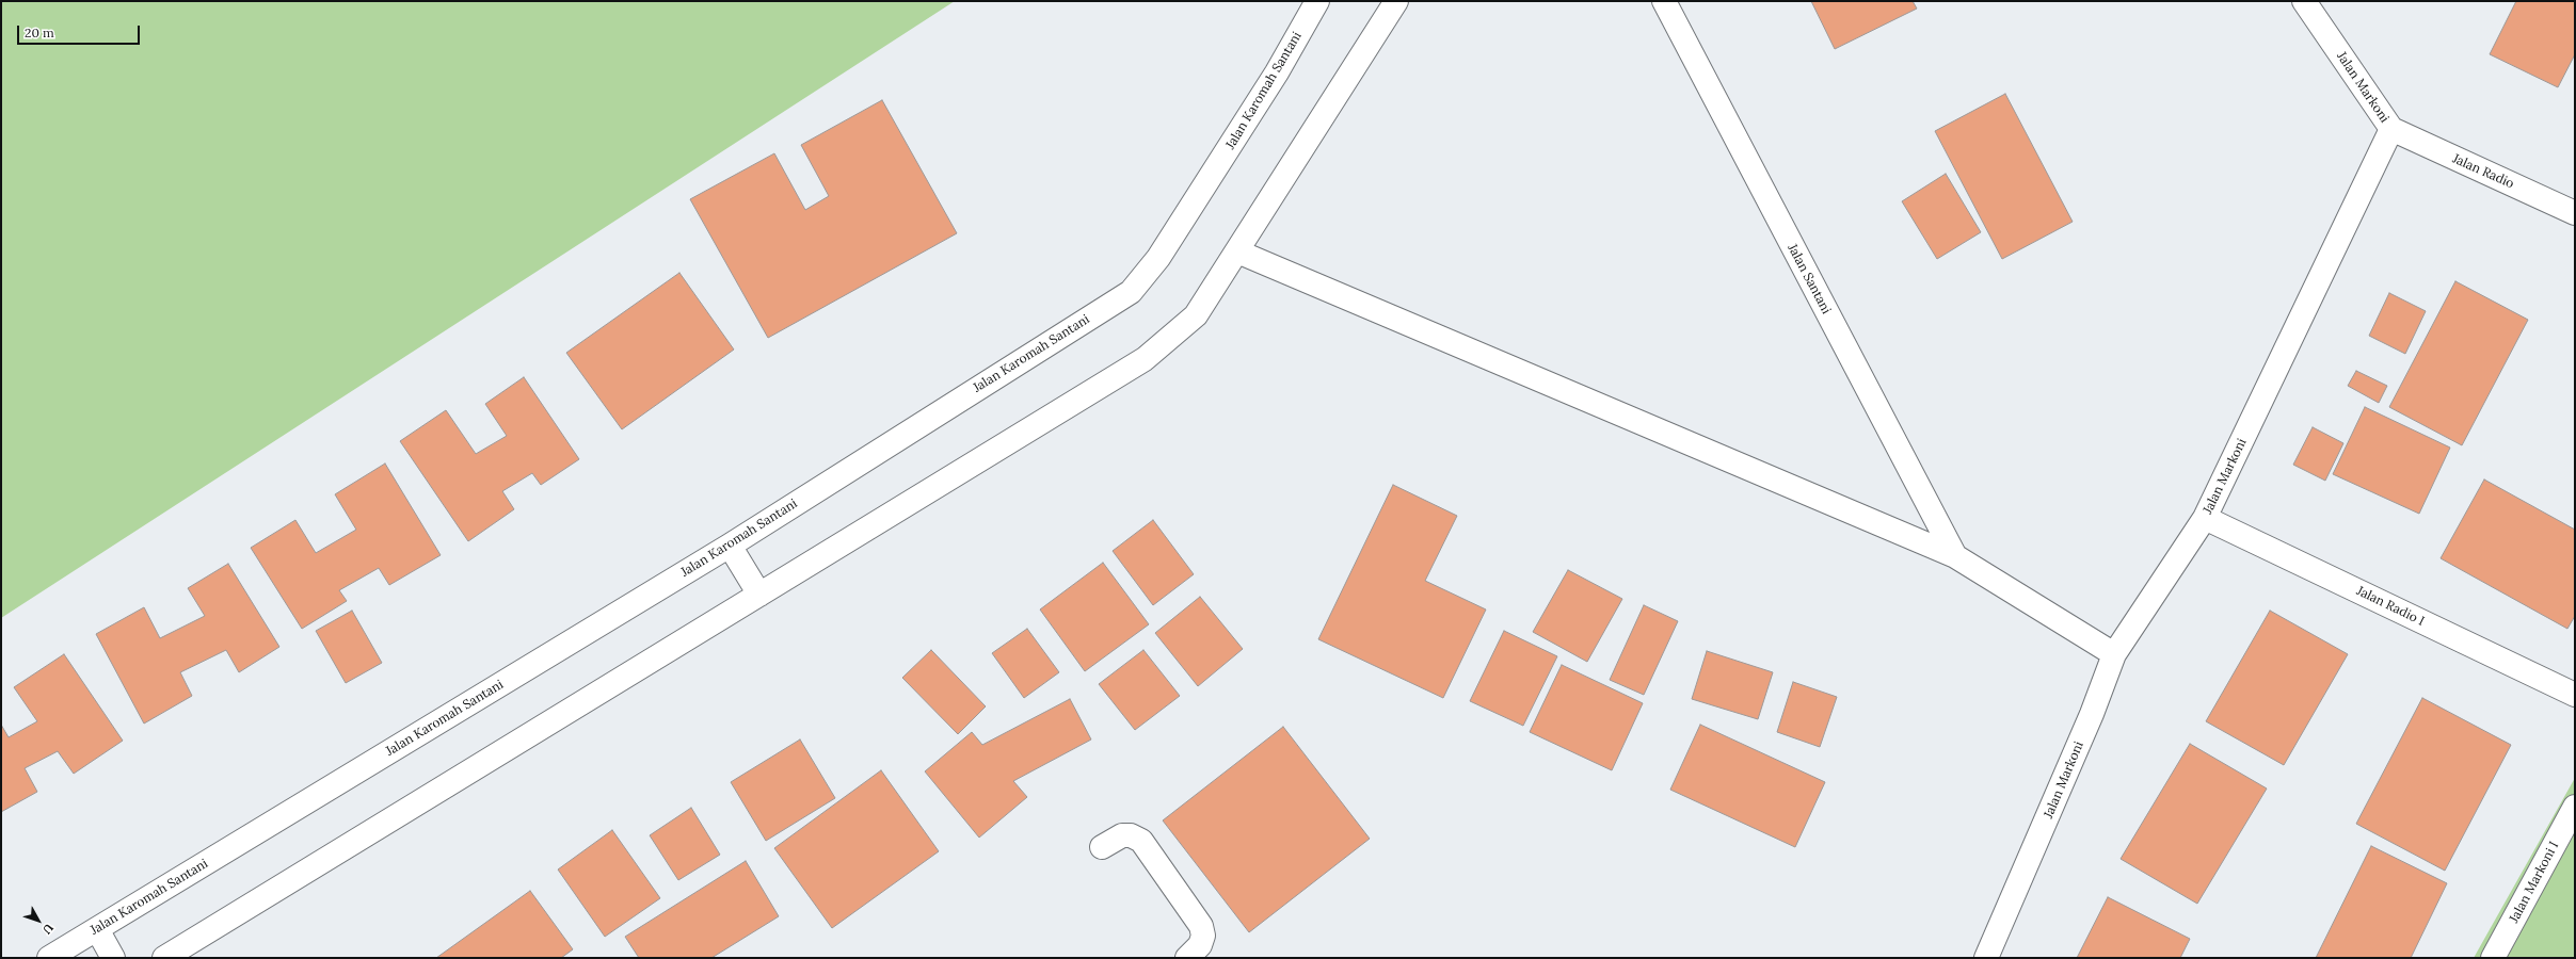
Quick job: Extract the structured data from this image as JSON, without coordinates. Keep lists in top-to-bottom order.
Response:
{
  "streets": {
    "street": [
      "Jalan Markoni",
      "Jalan Karomah Santani",
      "Jalan Radio",
      "Jalan Santani",
      "Jalan Radio I",
      "Jalan Markoni I"
    ]
  },
  "crossings": [
    ["Jalan Markoni", "Jalan Radio"],
    ["Jalan Markoni", "Jalan Radio I"]
  ],
  "scale_bar": "20 m",
  "north": "bottom right"
}
